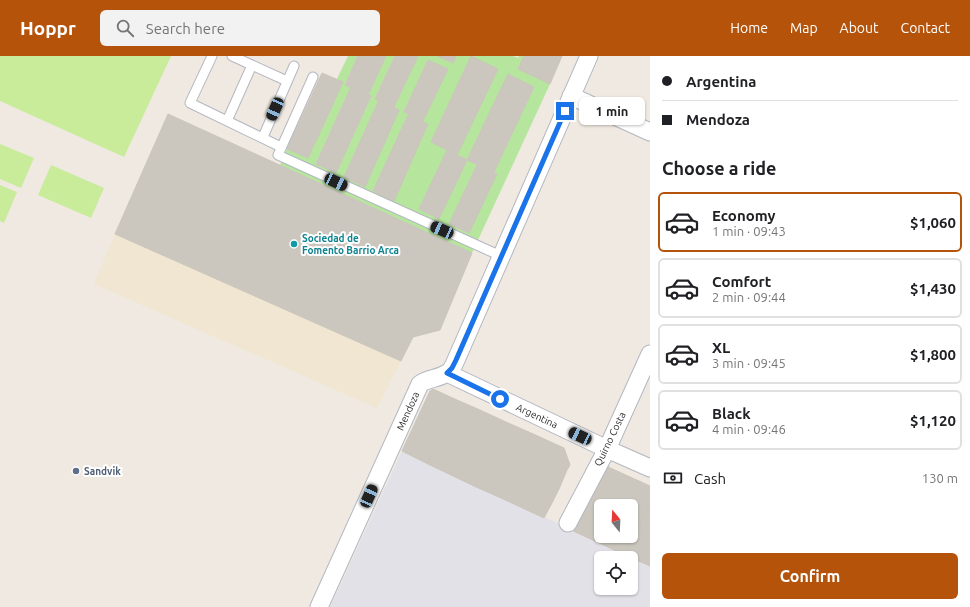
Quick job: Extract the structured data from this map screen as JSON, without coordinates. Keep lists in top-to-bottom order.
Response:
{
  "streets": {
    "street": ["Mendoza", "Argentina", "Quirno Costa"]
  },
  "crossings": [
    ["Mendoza", "Argentina"],
    ["Argentina", "Quirno Costa"]
  ],
  "places": ["Sociedad de Fomento Barrio Arca", "Sandvik"],
  "north": "top",
  "page": {
    "header": "Hoppr",
    "search": "Search here",
    "nav": [
      "Home",
      "Map",
      "About",
      "Contact"
    ],
    "banner": ["Argentina", "Mendoza"],
    "bubble": "1 min",
    "heading": "Choose a ride",
    "list": [
      {
        "name": "Economy",
        "note": "1 min · 09:43",
        "value": "$1,060"
      },
      {
        "name": "Comfort",
        "note": "2 min · 09:44",
        "value": "$1,430"
      },
      {
        "name": "XL",
        "note": "3 min · 09:45",
        "value": "$1,800"
      },
      {
        "name": "Black",
        "note": "4 min · 09:46",
        "value": "$1,120"
      }
    ],
    "pay": ["Cash", "130 m"],
    "buttons": "Confirm"
  }
}
